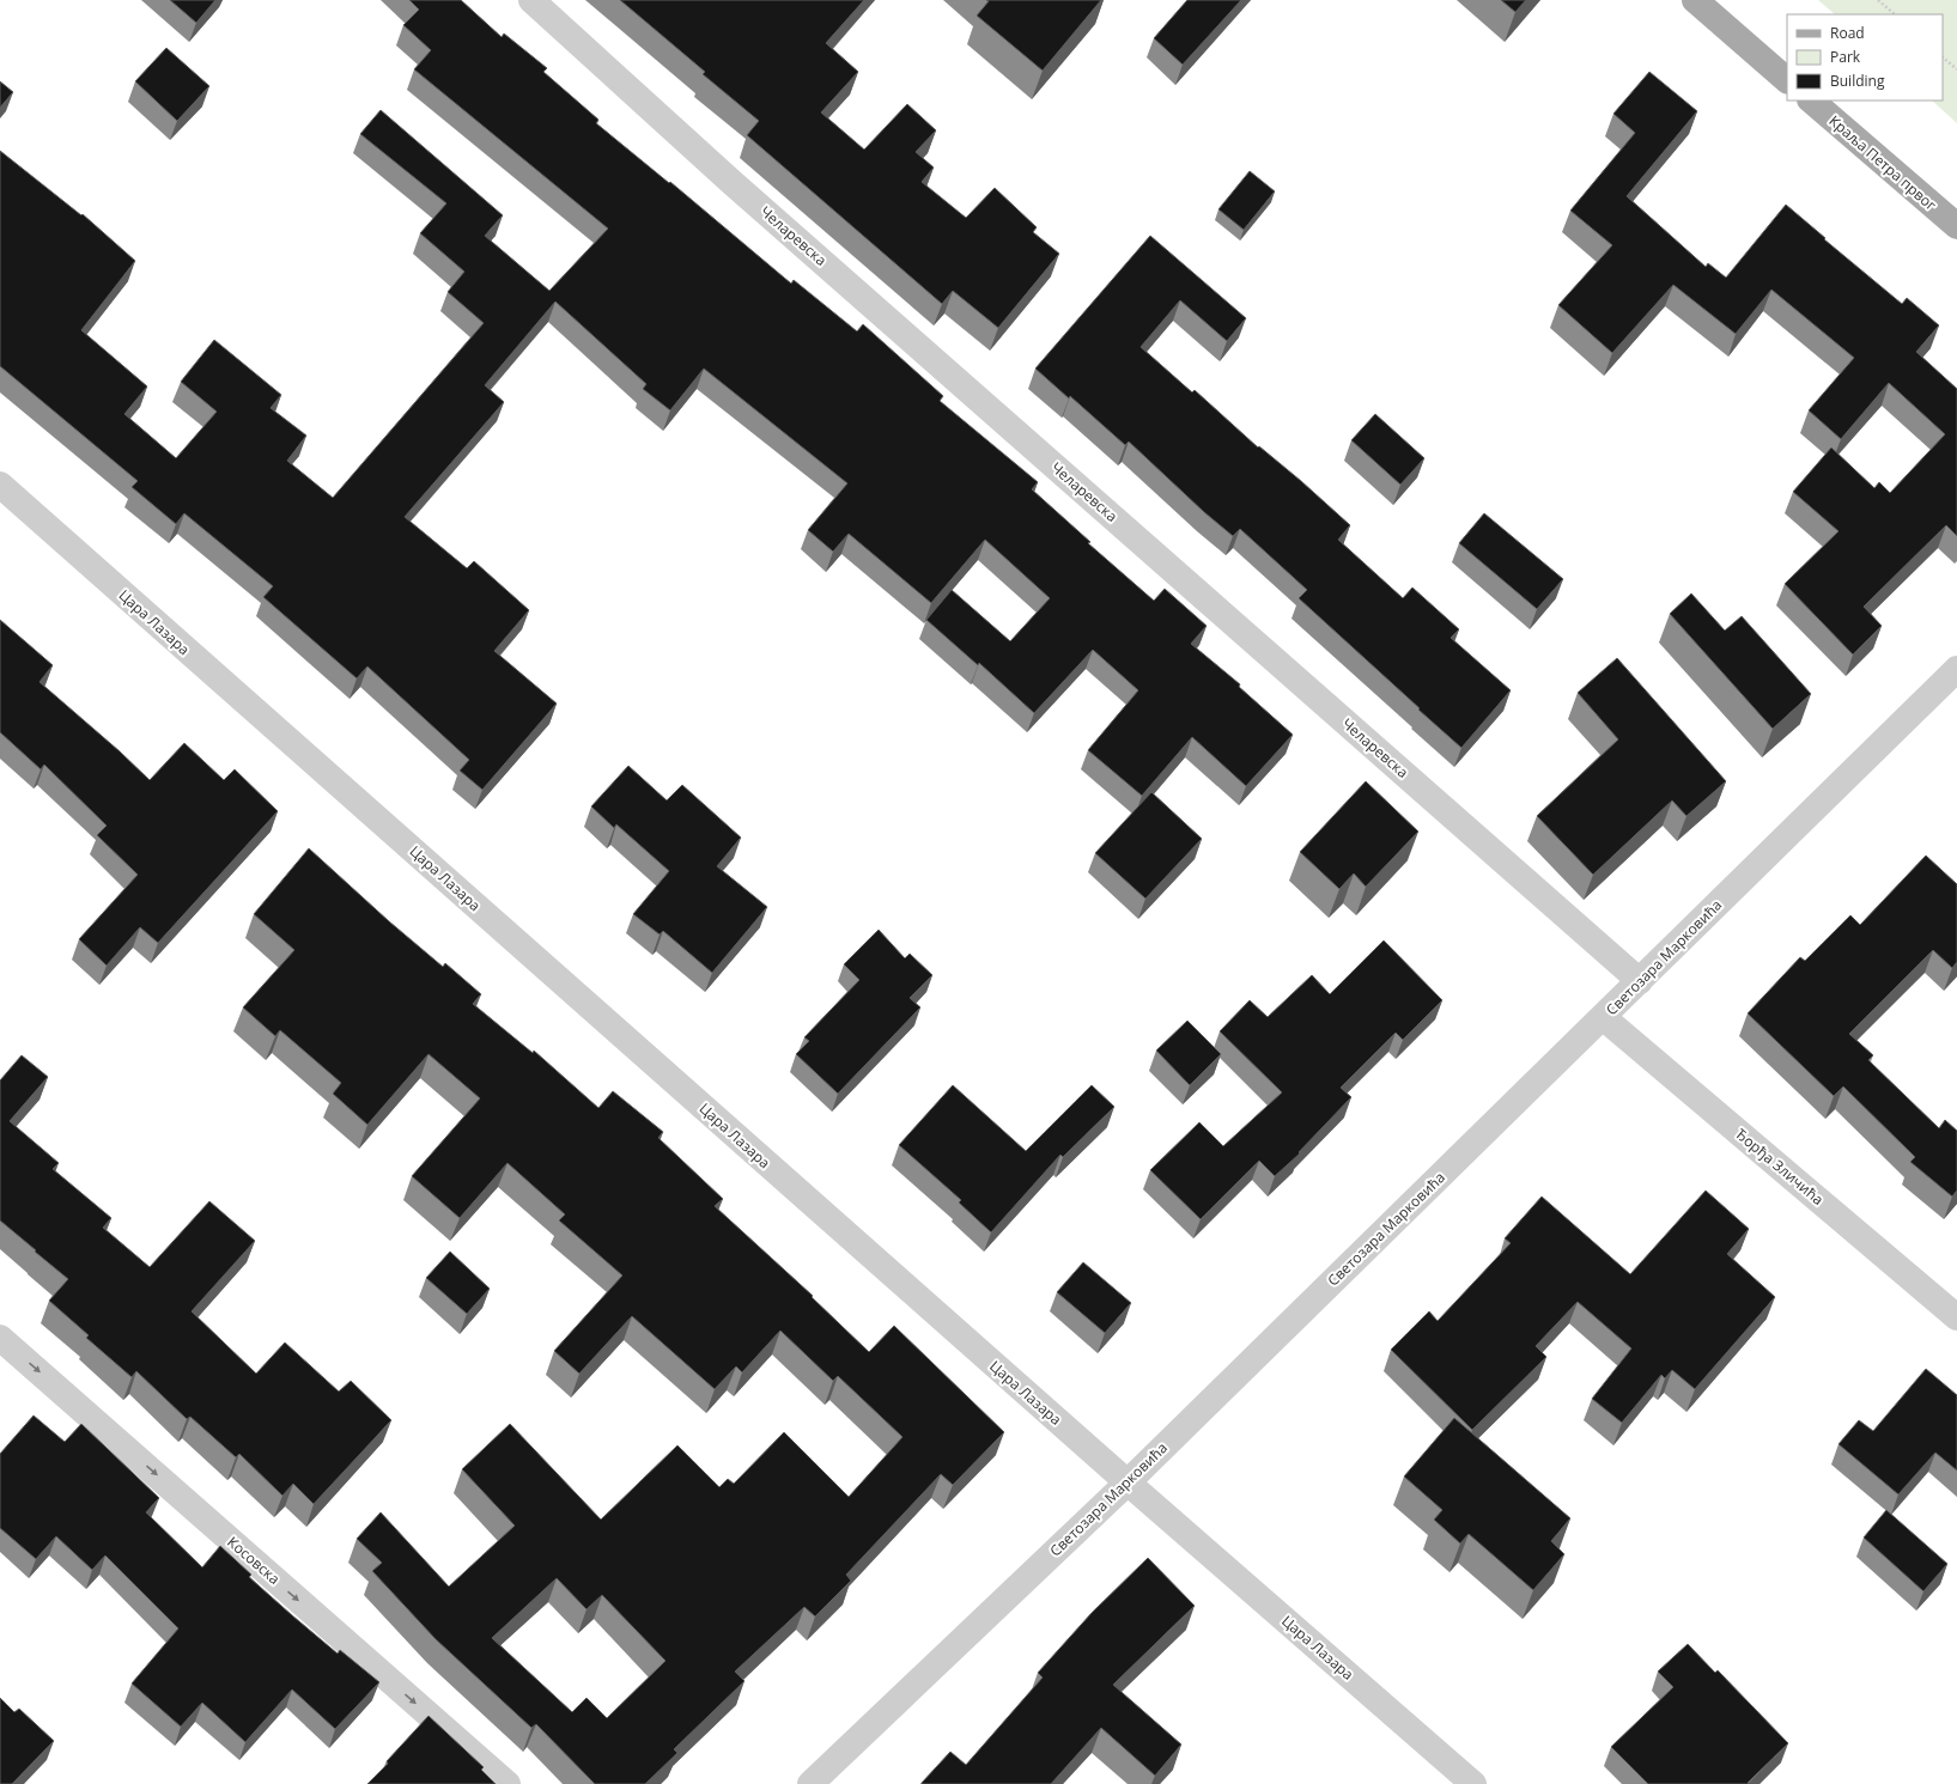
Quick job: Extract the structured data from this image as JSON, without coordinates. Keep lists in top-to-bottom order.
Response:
{
  "streets": {
    "main road": ["Краља Петра првог"],
    "street": [
      "Челаревска",
      "Цара Лазара",
      "Светозара Марковића",
      "Ђорђа Зличића",
      "Косовска"
    ]
  },
  "crossings": [
    ["Челаревска", "Светозара Марковића"],
    ["Цара Лазара", "Светозара Марковића"],
    ["Светозара Марковића", "Ђорђа Зличића"]
  ],
  "one_way": ["Косовска"],
  "legend": ["Road", "Park", "Building"]
}
